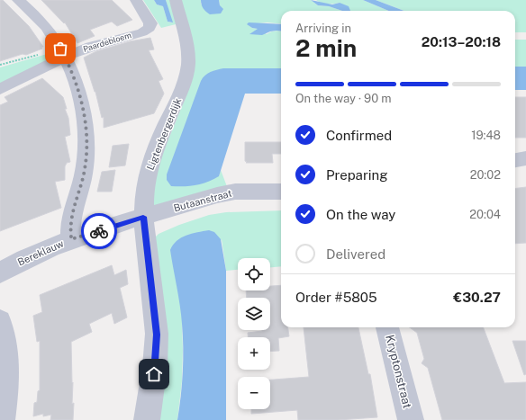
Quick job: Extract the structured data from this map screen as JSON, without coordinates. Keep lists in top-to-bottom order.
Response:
{
  "streets": {
    "street": [
      "Paardebloem",
      "Ligtenbergerdijk",
      "Butaanstraat",
      "Bereklauw",
      "Kryptonstraat"
    ]
  },
  "crossings": [
    ["Ligtenbergerdijk", "Butaanstraat"],
    ["Ligtenbergerdijk", "Bereklauw"],
    ["Butaanstraat", "Bereklauw"]
  ],
  "page": {
    "heading": ["2 min", "Arriving in", "20:13–20:18"],
    "panel": ["Order #5805", "€30.27"],
    "bar": "On the way · 90 m",
    "list": [
      ["Confirmed", "19:48"],
      ["Preparing", "20:02"],
      ["On the way", "20:04"],
      "Delivered"
    ],
    "map_buttons": ["+", "−"]
  }
}
